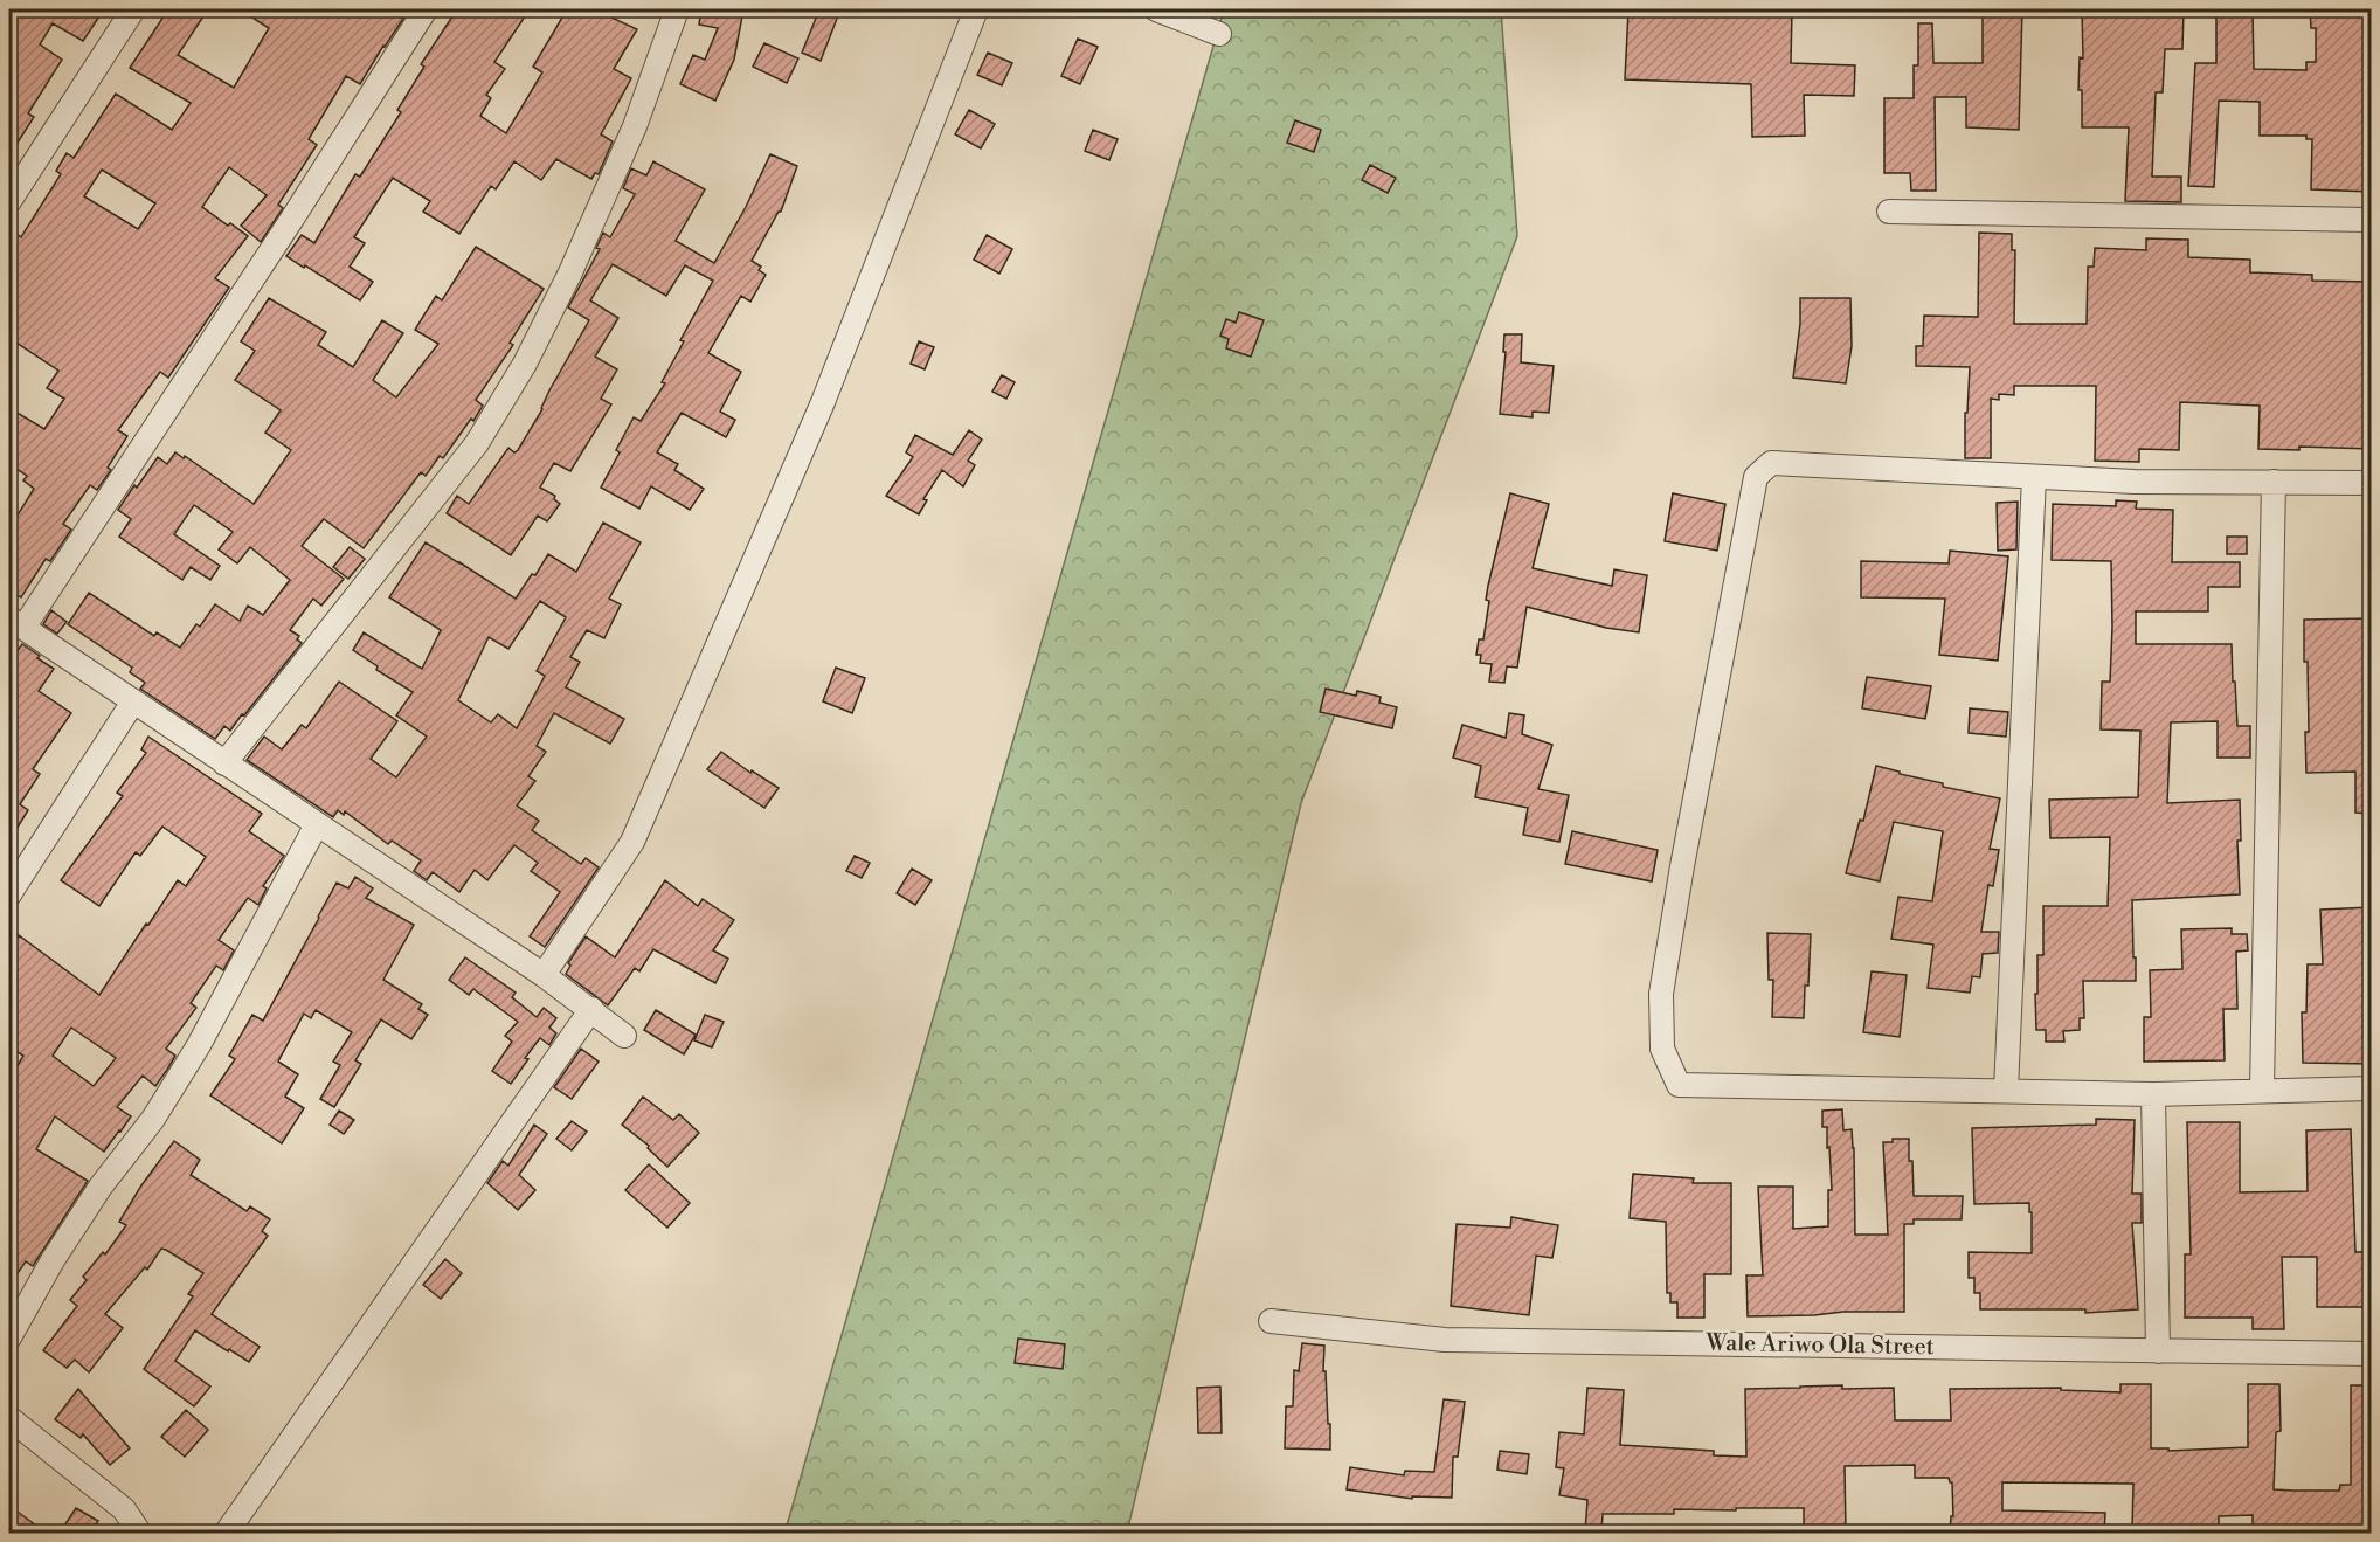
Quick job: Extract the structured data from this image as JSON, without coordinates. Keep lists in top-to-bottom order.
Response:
{
  "streets": {
    "street": ["Wale Ariwo Ola Street"]
  }
}
